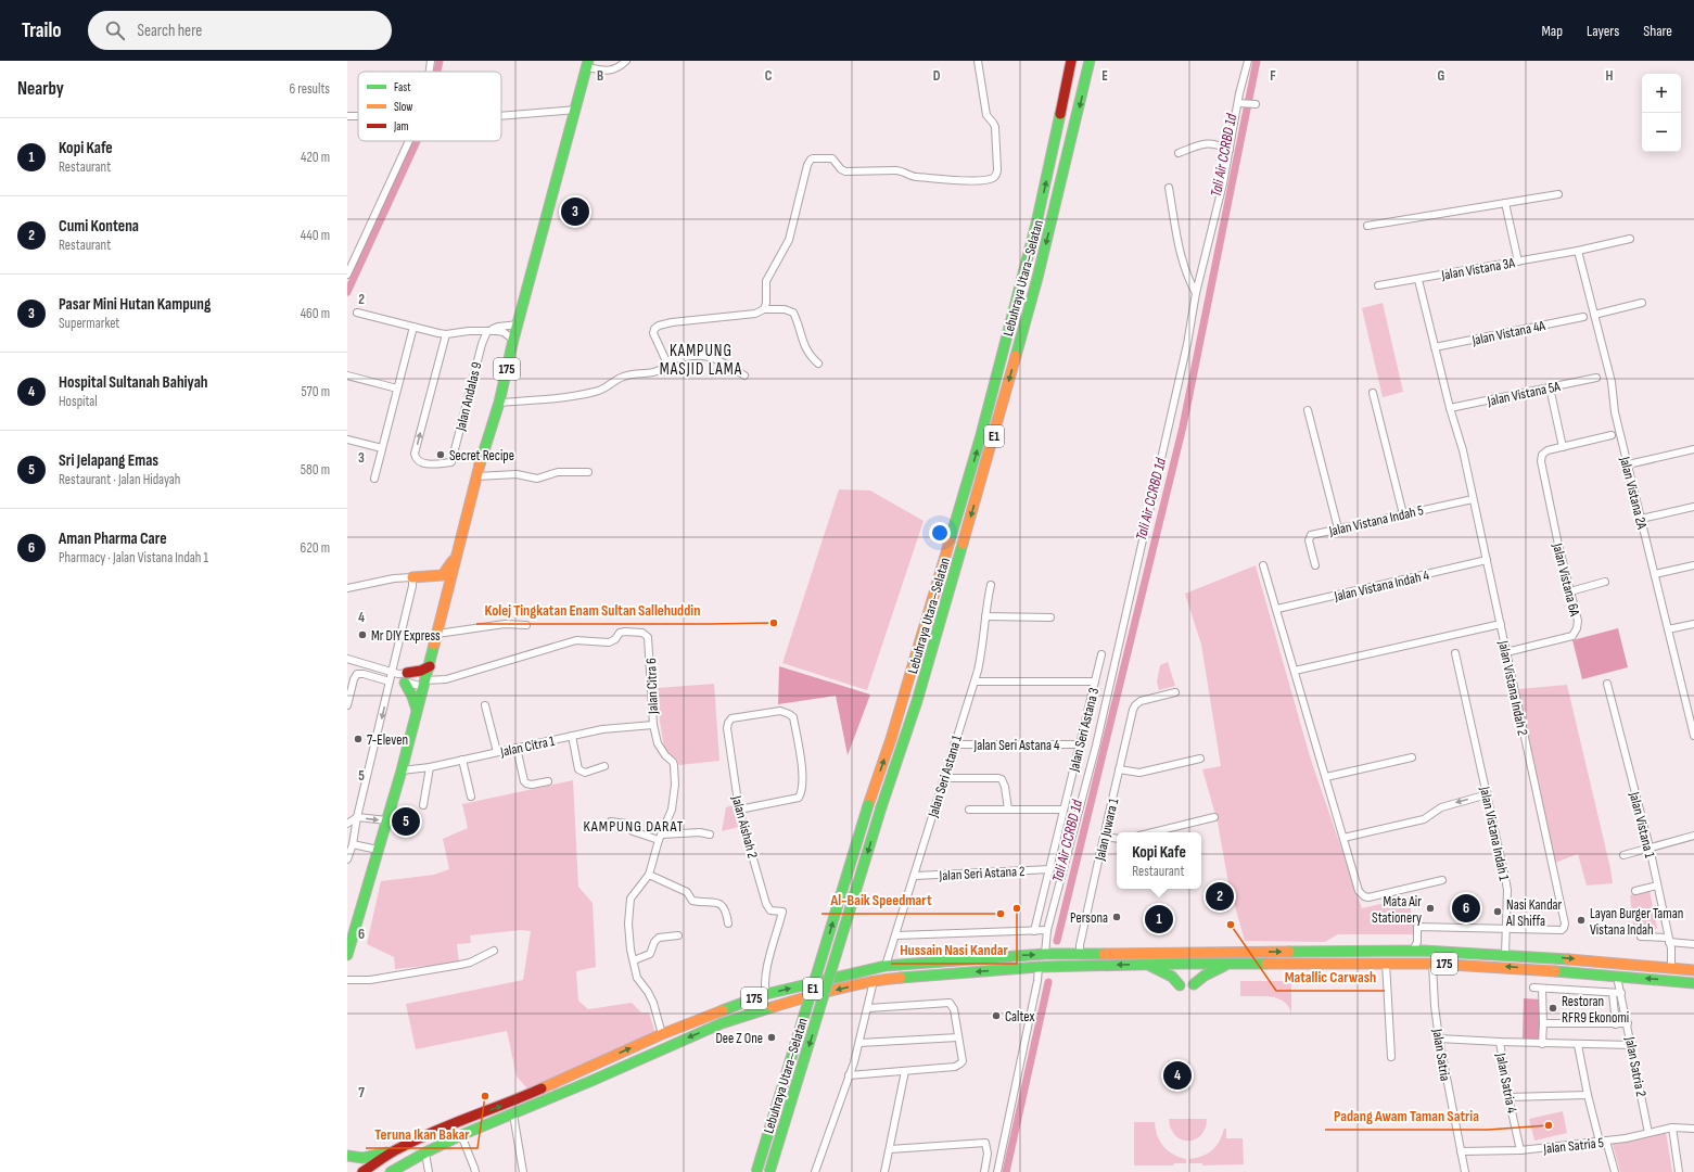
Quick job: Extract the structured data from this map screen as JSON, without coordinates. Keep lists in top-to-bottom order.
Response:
{
  "streets": {
    "main road": ["Lebuhraya Utara–Selatan", "175", "E1"],
    "street": [
      "Jalan Vistana 3A",
      "Jalan Vistana 4A",
      "Jalan Vistana 5A",
      "Jalan Andalas 9",
      "Jalan Vistana 2A",
      "Jalan Vistana Indah 5",
      "Jalan Vistana 6A",
      "Jalan Vistana Indah 4",
      "Jalan Citra 6",
      "Jalan Vistana Indah 2",
      "Jalan Seri Astana 3",
      "Jalan Seri Astana 4",
      "Jalan Citra 1",
      "Jalan Seri Astana 1",
      "Jalan Vistana 1",
      "Jalan Aishah 2",
      "Jalan Juwara 1",
      "Jalan Vistana Indah 1",
      "Jalan Seri Astana 2",
      "Jalan Satria",
      "Jalan Satria 2",
      "Jalan Satria 4",
      "Jalan Satria 5"
    ]
  },
  "crossings": [
    ["Jalan Vistana 3A", "Jalan Vistana 2A"],
    ["Jalan Vistana 3A", "Jalan Vistana Indah 2"],
    ["Jalan Vistana 4A", "Jalan Vistana Indah 2"],
    ["175", "Jalan Citra 6"],
    ["175", "Jalan Citra 1"],
    ["175", "Jalan Seri Astana 1"],
    ["175", "Jalan Vistana 1"],
    ["175", "Jalan Aishah 2"],
    ["175", "Jalan Juwara 1"],
    ["175", "Jalan Vistana Indah 1"],
    ["175", "Jalan Satria"],
    ["175", "Jalan Satria 2"],
    ["Jalan Vistana 5A", "Jalan Vistana Indah 2"],
    ["Jalan Vistana Indah 5", "Jalan Vistana Indah 2"],
    ["Jalan Vistana 6A", "Jalan Vistana Indah 2"],
    ["Jalan Vistana Indah 4", "Jalan Vistana Indah 2"],
    ["Jalan Citra 6", "Jalan Citra 1"],
    ["Jalan Vistana Indah 2", "Jalan Vistana Indah 1"],
    ["Jalan Seri Astana 3", "Jalan Seri Astana 4"],
    ["Jalan Seri Astana 3", "Jalan Seri Astana 2"],
    ["Jalan Seri Astana 4", "Jalan Seri Astana 1"],
    ["Jalan Seri Astana 1", "Jalan Seri Astana 2"],
    ["Jalan Satria", "Jalan Satria 5"],
    ["Jalan Satria 2", "Jalan Satria 5"],
    ["Jalan Satria 4", "Jalan Satria 5"]
  ],
  "districts": ["KAMPUNG MASJID LAMA", "KAMPUNG DARAT"],
  "water": ["Tali Air CCRBD 1d"],
  "places": [
    "Secret Recipe",
    "Kolej Tingkatan Enam Sultan Sallehuddin",
    "Mr DIY Express",
    "7-Eleven",
    "Hussain Nasi Kandar",
    "Mata Air Stationery",
    "Nasi Kandar Al Shiffa",
    "Al-Baik Speedmart",
    "Persona",
    "Layan Burger Taman Vistana Indah",
    "Matallic Carwash",
    "Restoran RFR9 Ekonomi",
    "Caltex",
    "Dee Z One",
    "Teruna Ikan Bakar",
    "Padang Awam Taman Satria"
  ],
  "legend": ["Fast", "Slow", "Jam"],
  "page": {
    "header": "Trailo",
    "search": "Search here",
    "nav": ["Map", "Layers", "Share"],
    "heading": ["Nearby", "6 results"],
    "map_buttons": ["+", "−"],
    "list": [
      {
        "mark": "1",
        "name": "Kopi Kafe",
        "note": "Restaurant",
        "value": "420 m"
      },
      {
        "mark": "2",
        "name": "Cumi Kontena",
        "note": "Restaurant",
        "value": "440 m"
      },
      {
        "mark": "3",
        "name": "Pasar Mini Hutan Kampung",
        "note": "Supermarket",
        "value": "460 m"
      },
      {
        "mark": "4",
        "name": "Hospital Sultanah Bahiyah",
        "note": "Hospital",
        "value": "570 m"
      },
      {
        "mark": "5",
        "name": "Sri Jelapang Emas",
        "note": "Restaurant · Jalan Hidayah",
        "value": "580 m"
      },
      {
        "mark": "6",
        "name": "Aman Pharma Care",
        "note": "Pharmacy · Jalan Vistana Indah 1",
        "value": "620 m"
      }
    ],
    "pins": [
      "3",
      "5",
      "2",
      "6",
      "1",
      "4"
    ],
    "popup": ["Kopi Kafe", "Restaurant"]
  },
  "grid": {
    "columns": [
      "B",
      "C",
      "D",
      "E",
      "F",
      "G",
      "H"
    ],
    "rows": [
      "2",
      "3",
      "4",
      "5",
      "6",
      "7"
    ]
  }
}
